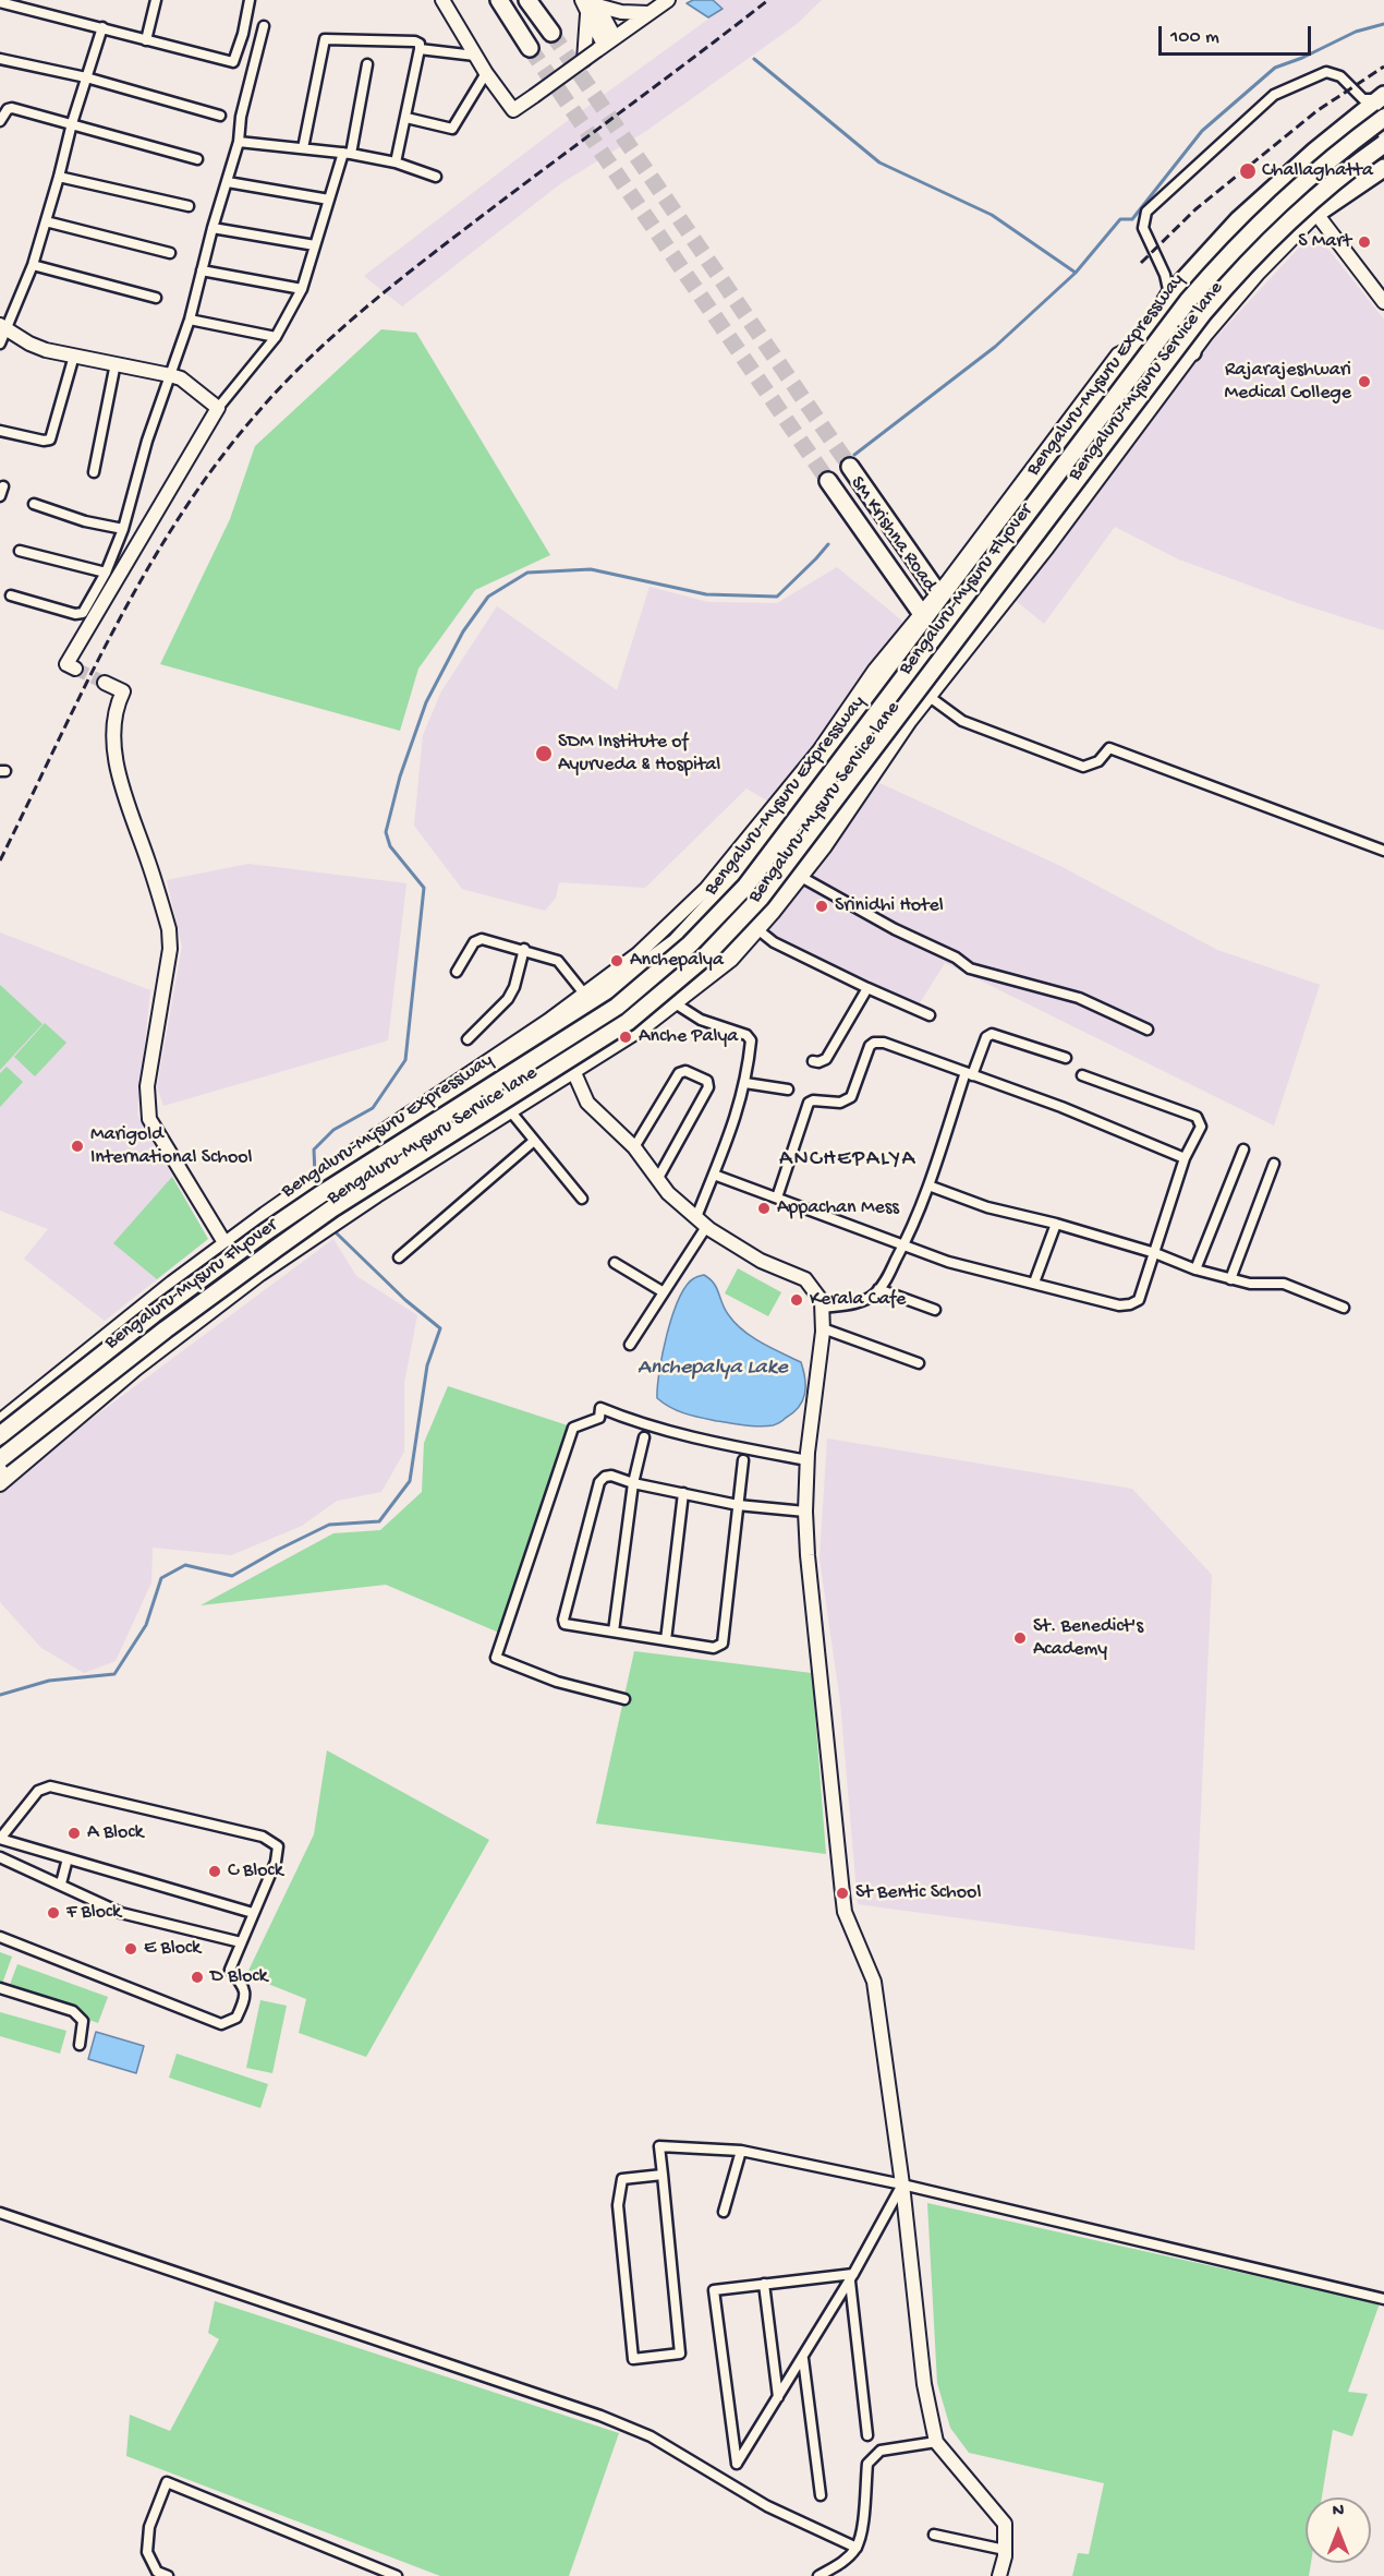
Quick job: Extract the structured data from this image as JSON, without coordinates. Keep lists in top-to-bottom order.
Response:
{
  "streets": {
    "highway": ["Bengaluru-Mysuru Expressway", "SM Krishna Road", "Bengaluru-Mysuru Flyover"],
    "street": ["Bengaluru-Mysuru Service lane"]
  },
  "crossings": [
    ["Bengaluru-Mysuru Expressway", "SM Krishna Road"]
  ],
  "districts": ["ANCHEPALYA"],
  "water": ["Anchepalya Lake"],
  "places": [
    "Challaghatta",
    "S Mart",
    "Rajarajeshwari Medical College",
    "SDM Institute of Ayurveda & Hospital",
    "Srinidhi Hotel",
    "Anchepalya",
    "Anche Palya",
    "Marigold International School",
    "Appachan Mess",
    "Kerala Cafe",
    "St. Benedict's Academy",
    "A Block",
    "C Block",
    "St Bentic School",
    "F Block",
    "E Block",
    "D Block"
  ],
  "scale_bar": "100 m",
  "north": "top"
}
